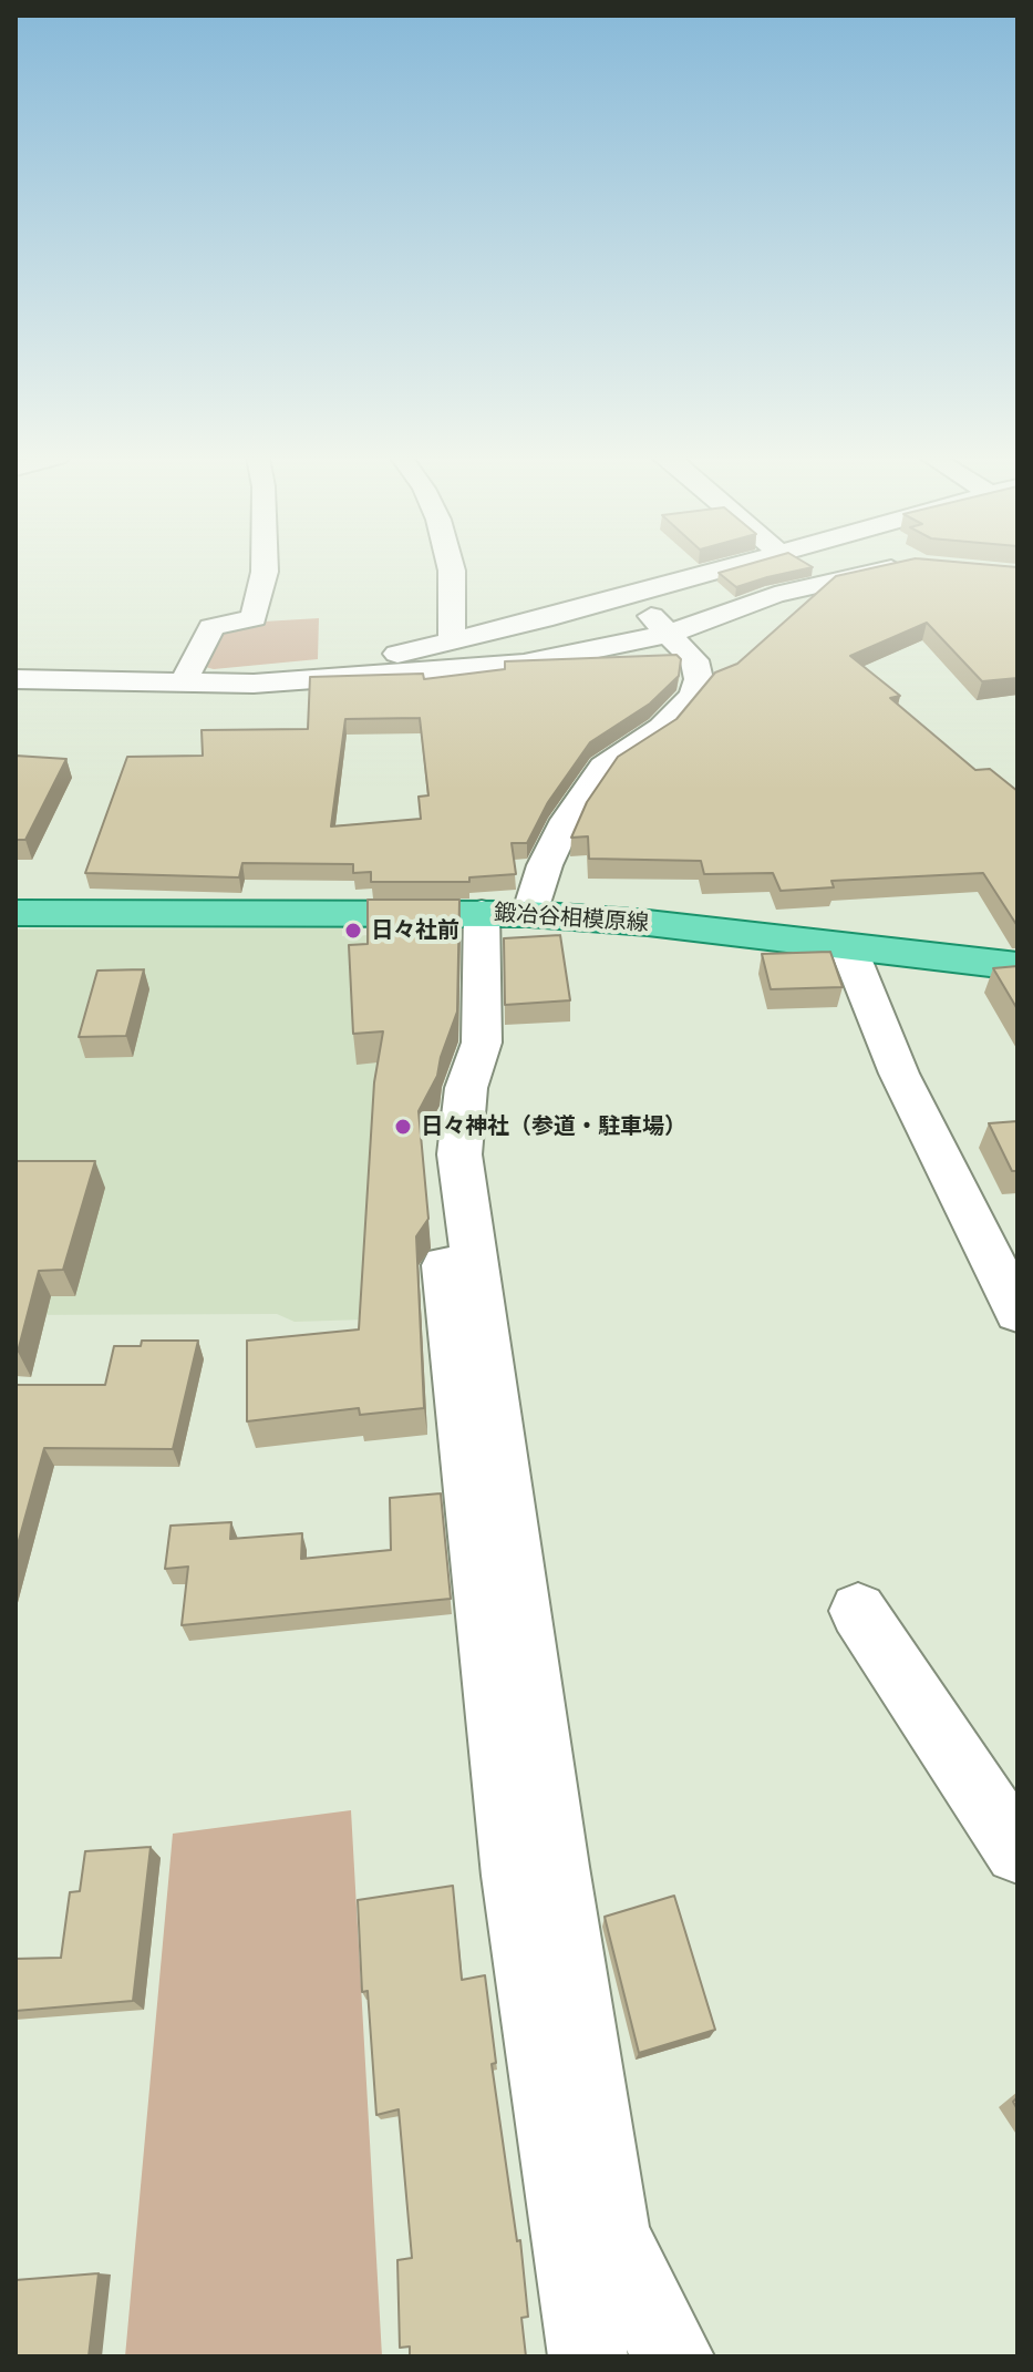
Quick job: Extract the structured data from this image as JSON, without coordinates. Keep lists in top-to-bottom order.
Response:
{
  "streets": {
    "main road": ["鍛冶谷相模原線"]
  },
  "places": ["日々社前", "日々神社（参道・駐車場）"]
}
